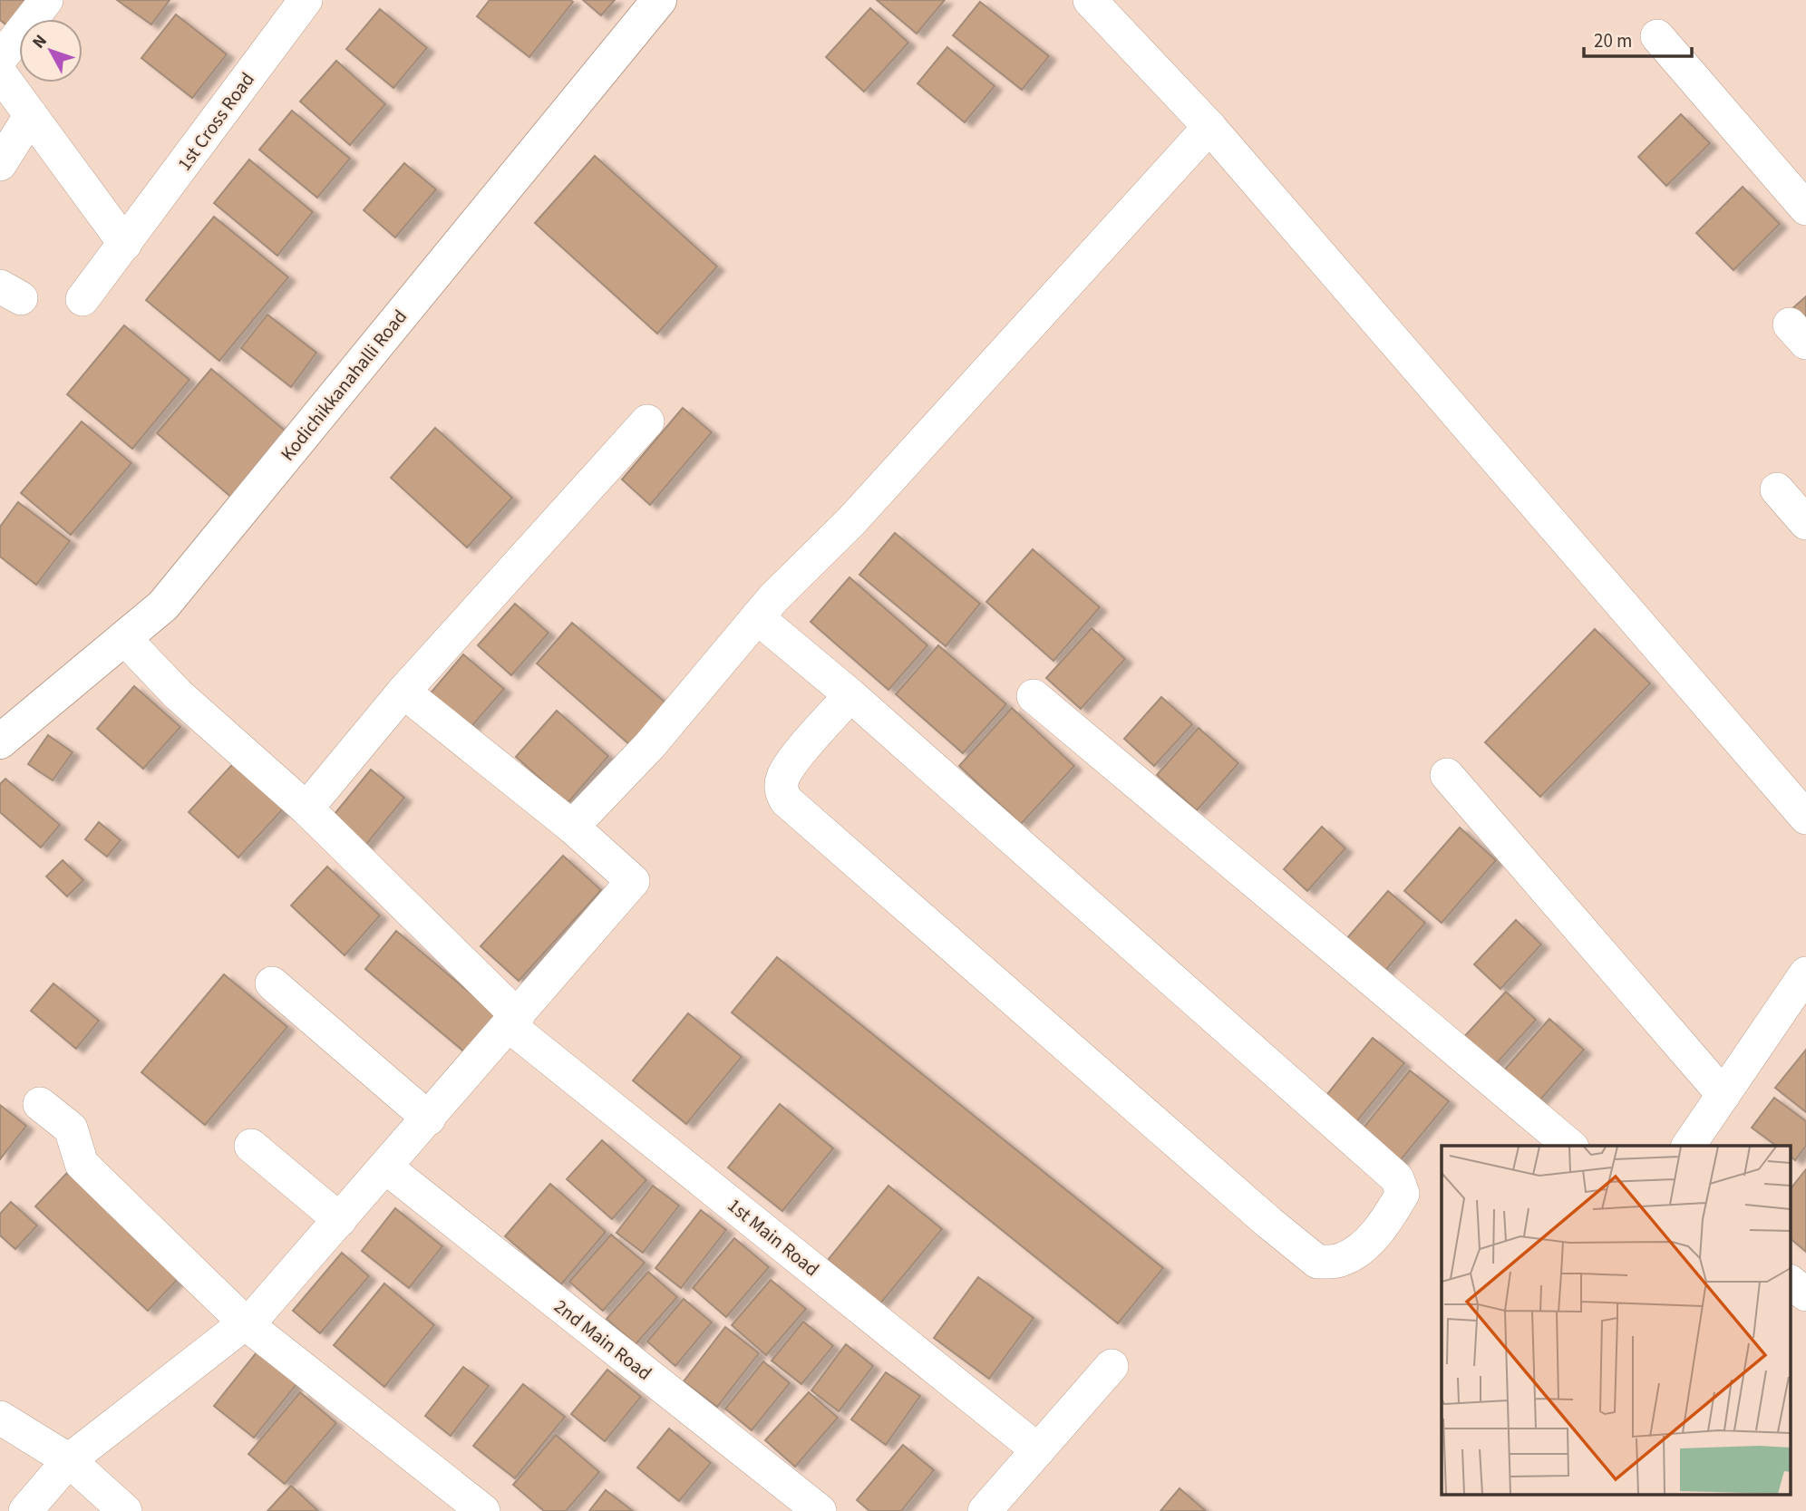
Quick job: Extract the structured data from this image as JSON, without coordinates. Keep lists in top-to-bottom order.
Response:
{
  "streets": {
    "street": [
      "1st Cross Road",
      "Kodichikkanahalli Road",
      "1st Main Road",
      "2nd Main Road"
    ]
  },
  "crossings": [
    ["Kodichikkanahalli Road", "1st Main Road"]
  ],
  "scale_bar": "20 m",
  "north": "top left"
}
